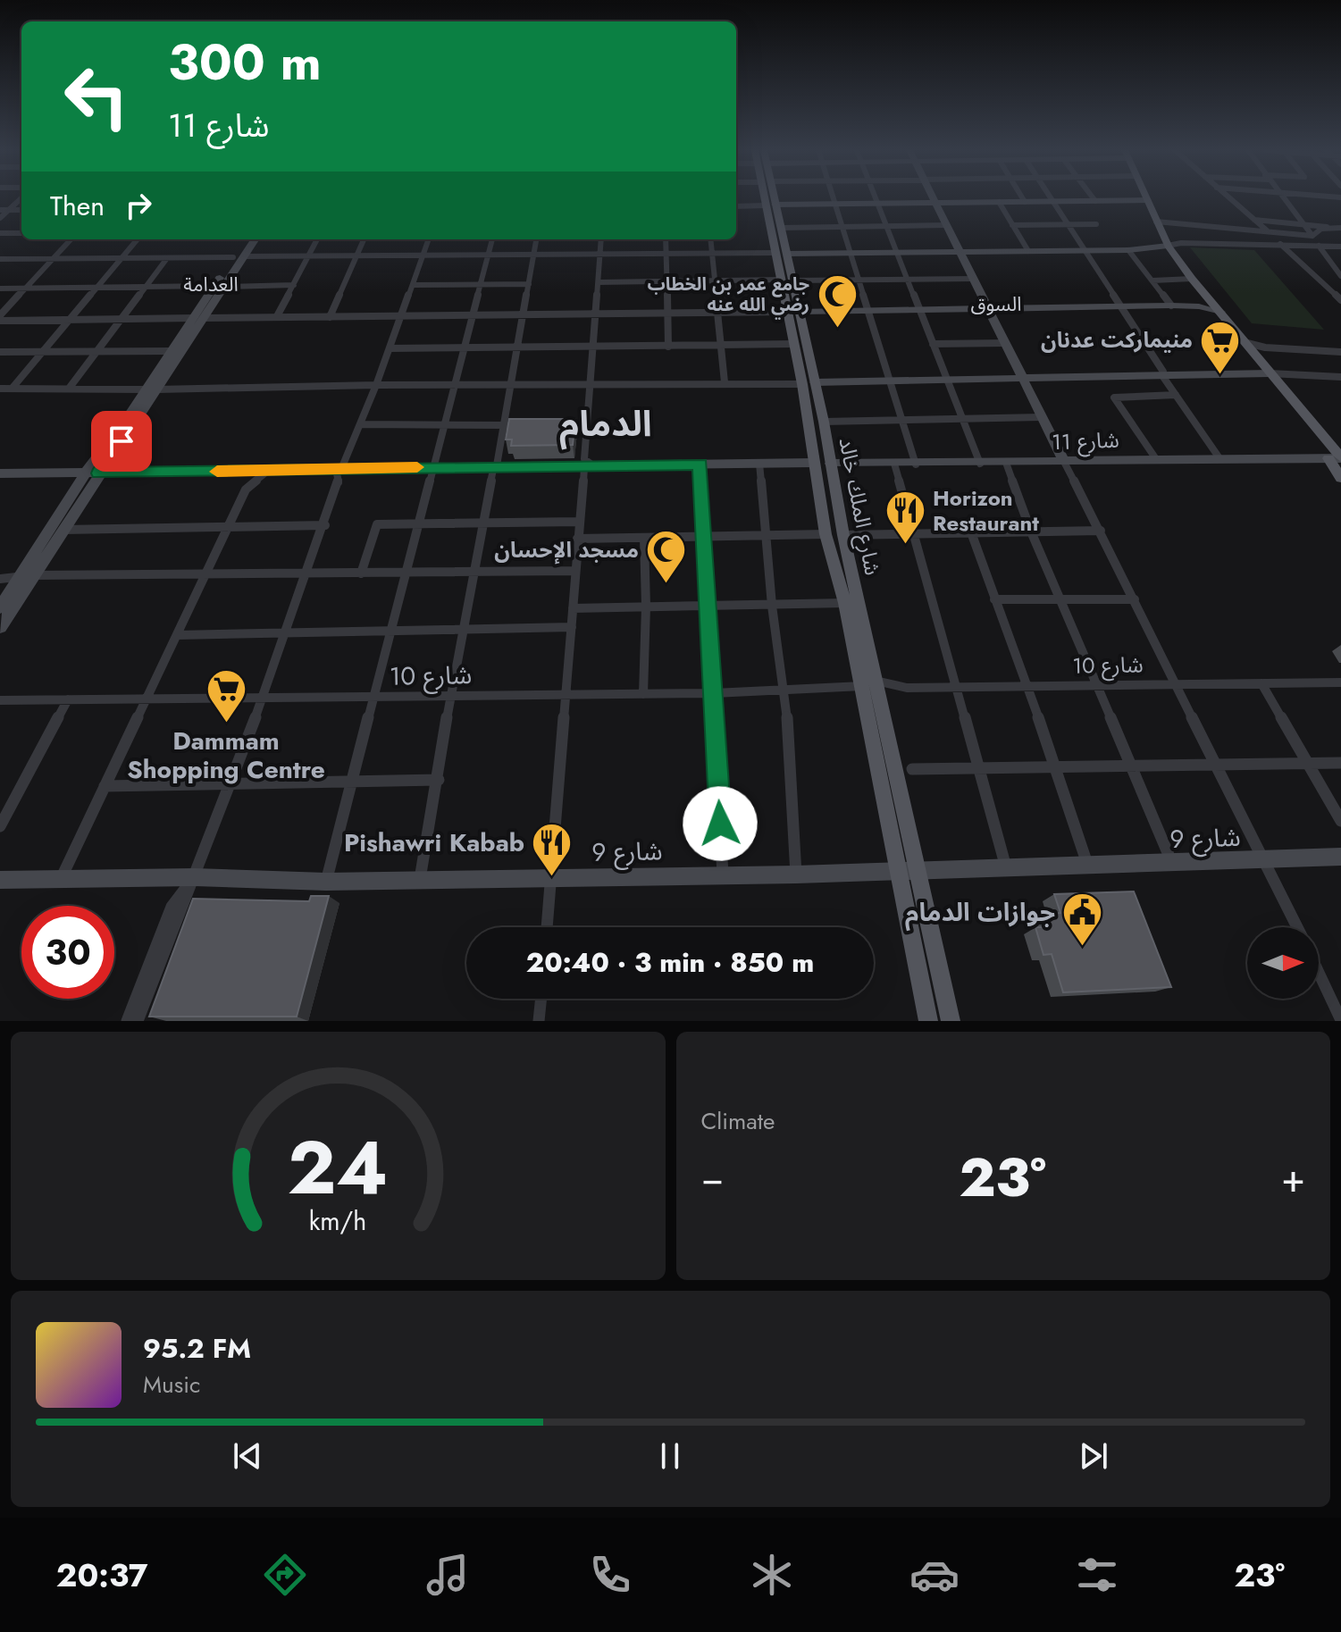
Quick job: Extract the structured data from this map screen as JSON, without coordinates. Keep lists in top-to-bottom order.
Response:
{
  "streets": {
    "main road": ["شارع الملك خالد"],
    "street": ["شارع 11", "شارع 10", "شارع 9"]
  },
  "crossings": [
    ["شارع 11", "شارع الملك خالد"],
    ["شارع الملك خالد", "شارع 10"]
  ],
  "districts": ["العدامة", "السوق", "الدمام"],
  "places": {
    "mosque": ["جامع عمر بن الخطاب رضي الله عنه", "مسجد الإحسان"],
    "supermarket": ["منيماركت عدنان", "Dammam Shopping Centre"],
    "restaurant": ["Horizon Restaurant", "Pishawri Kabab"],
    "public building": ["جوازات الدمام"]
  },
  "north": "right",
  "page": {
    "turn": ["300 m", "شارع 11"],
    "then": "Then",
    "limit": "30",
    "trip": "20:40 · 3 min · 850 m",
    "tile": "Climate",
    "heat": ["−", "23°", "+"],
    "song": ["95.2 FM", "Music"],
    "tabs": ["20:37", "23°"],
    "gauge": ["24", "km/h"]
  }
}
